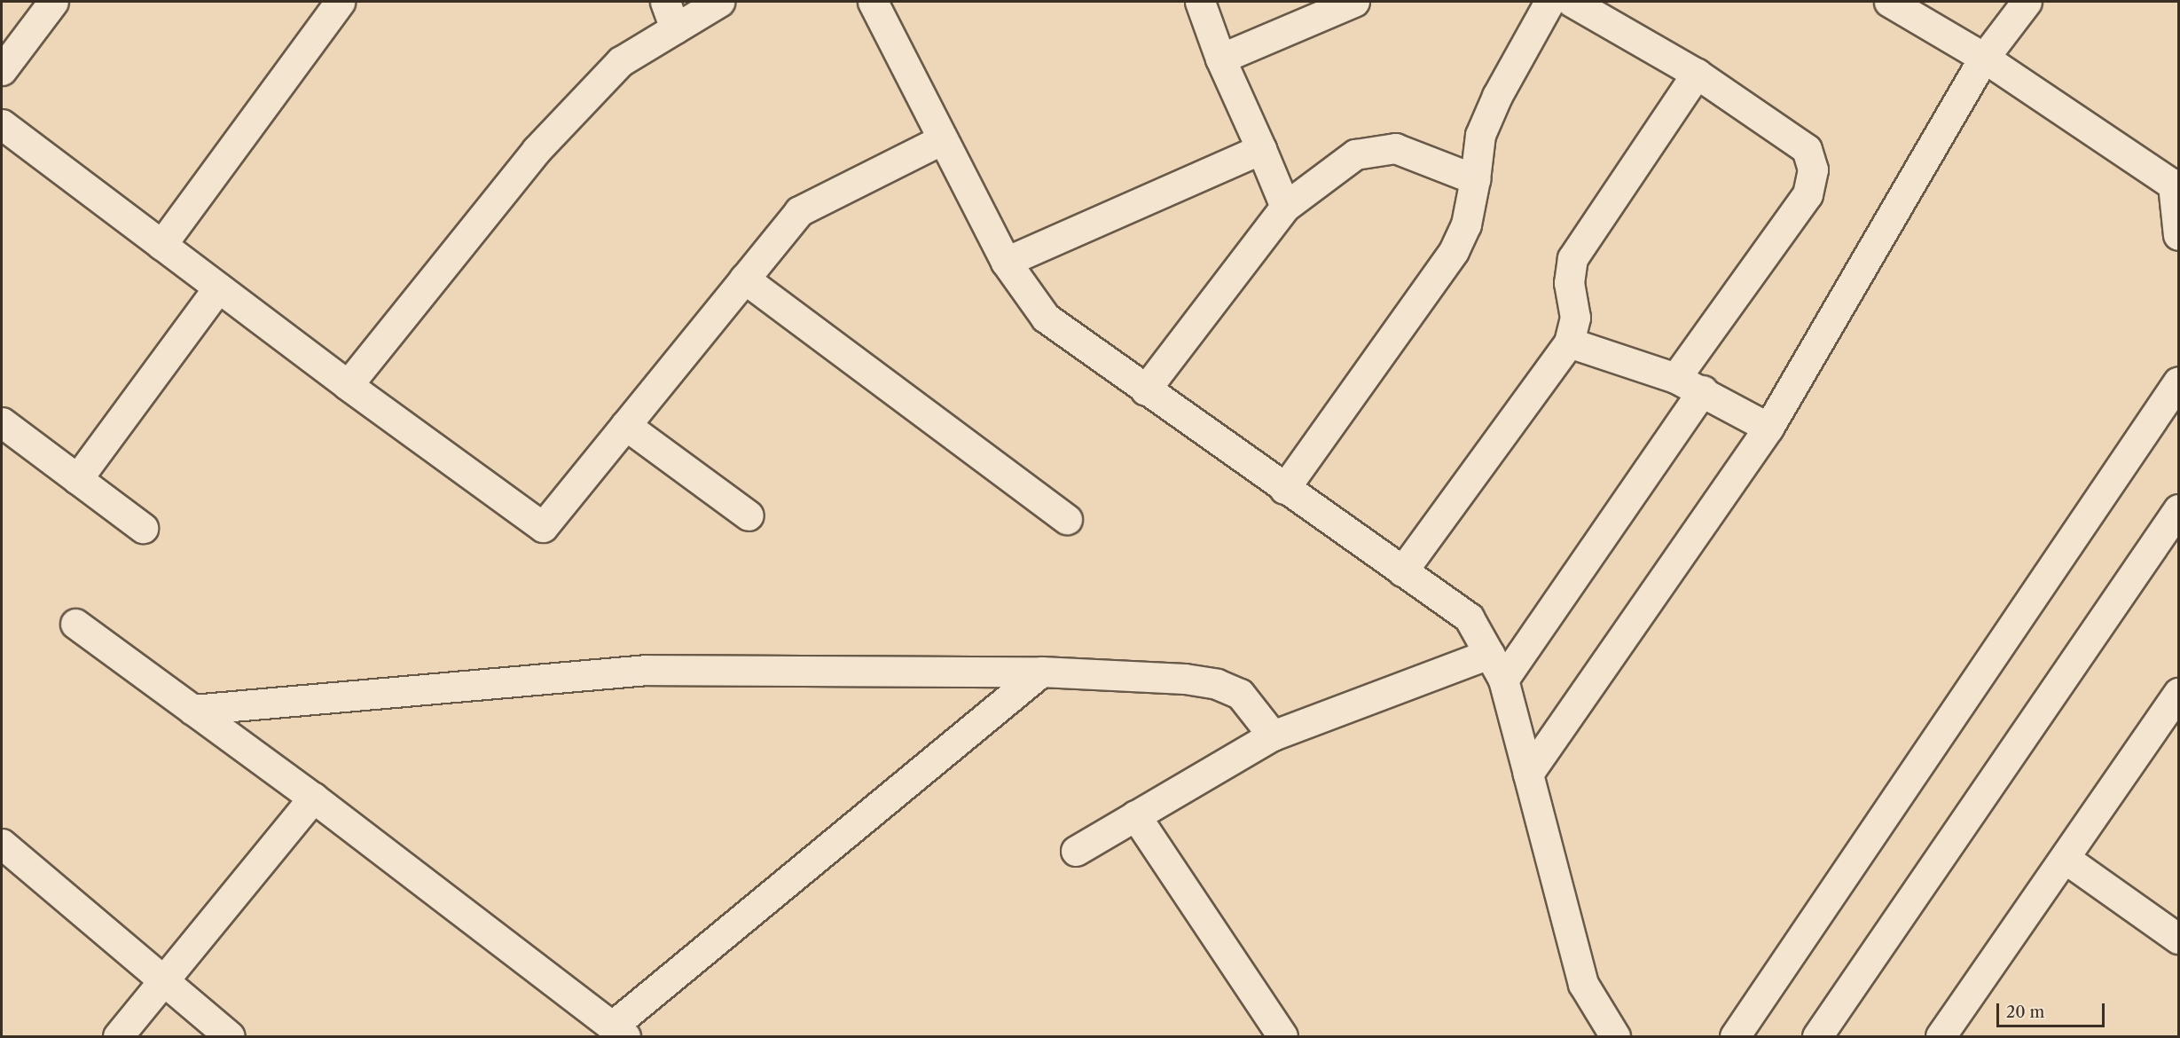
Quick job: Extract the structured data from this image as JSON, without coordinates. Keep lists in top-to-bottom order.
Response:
{
  "scale_bar": "20 m"
}
